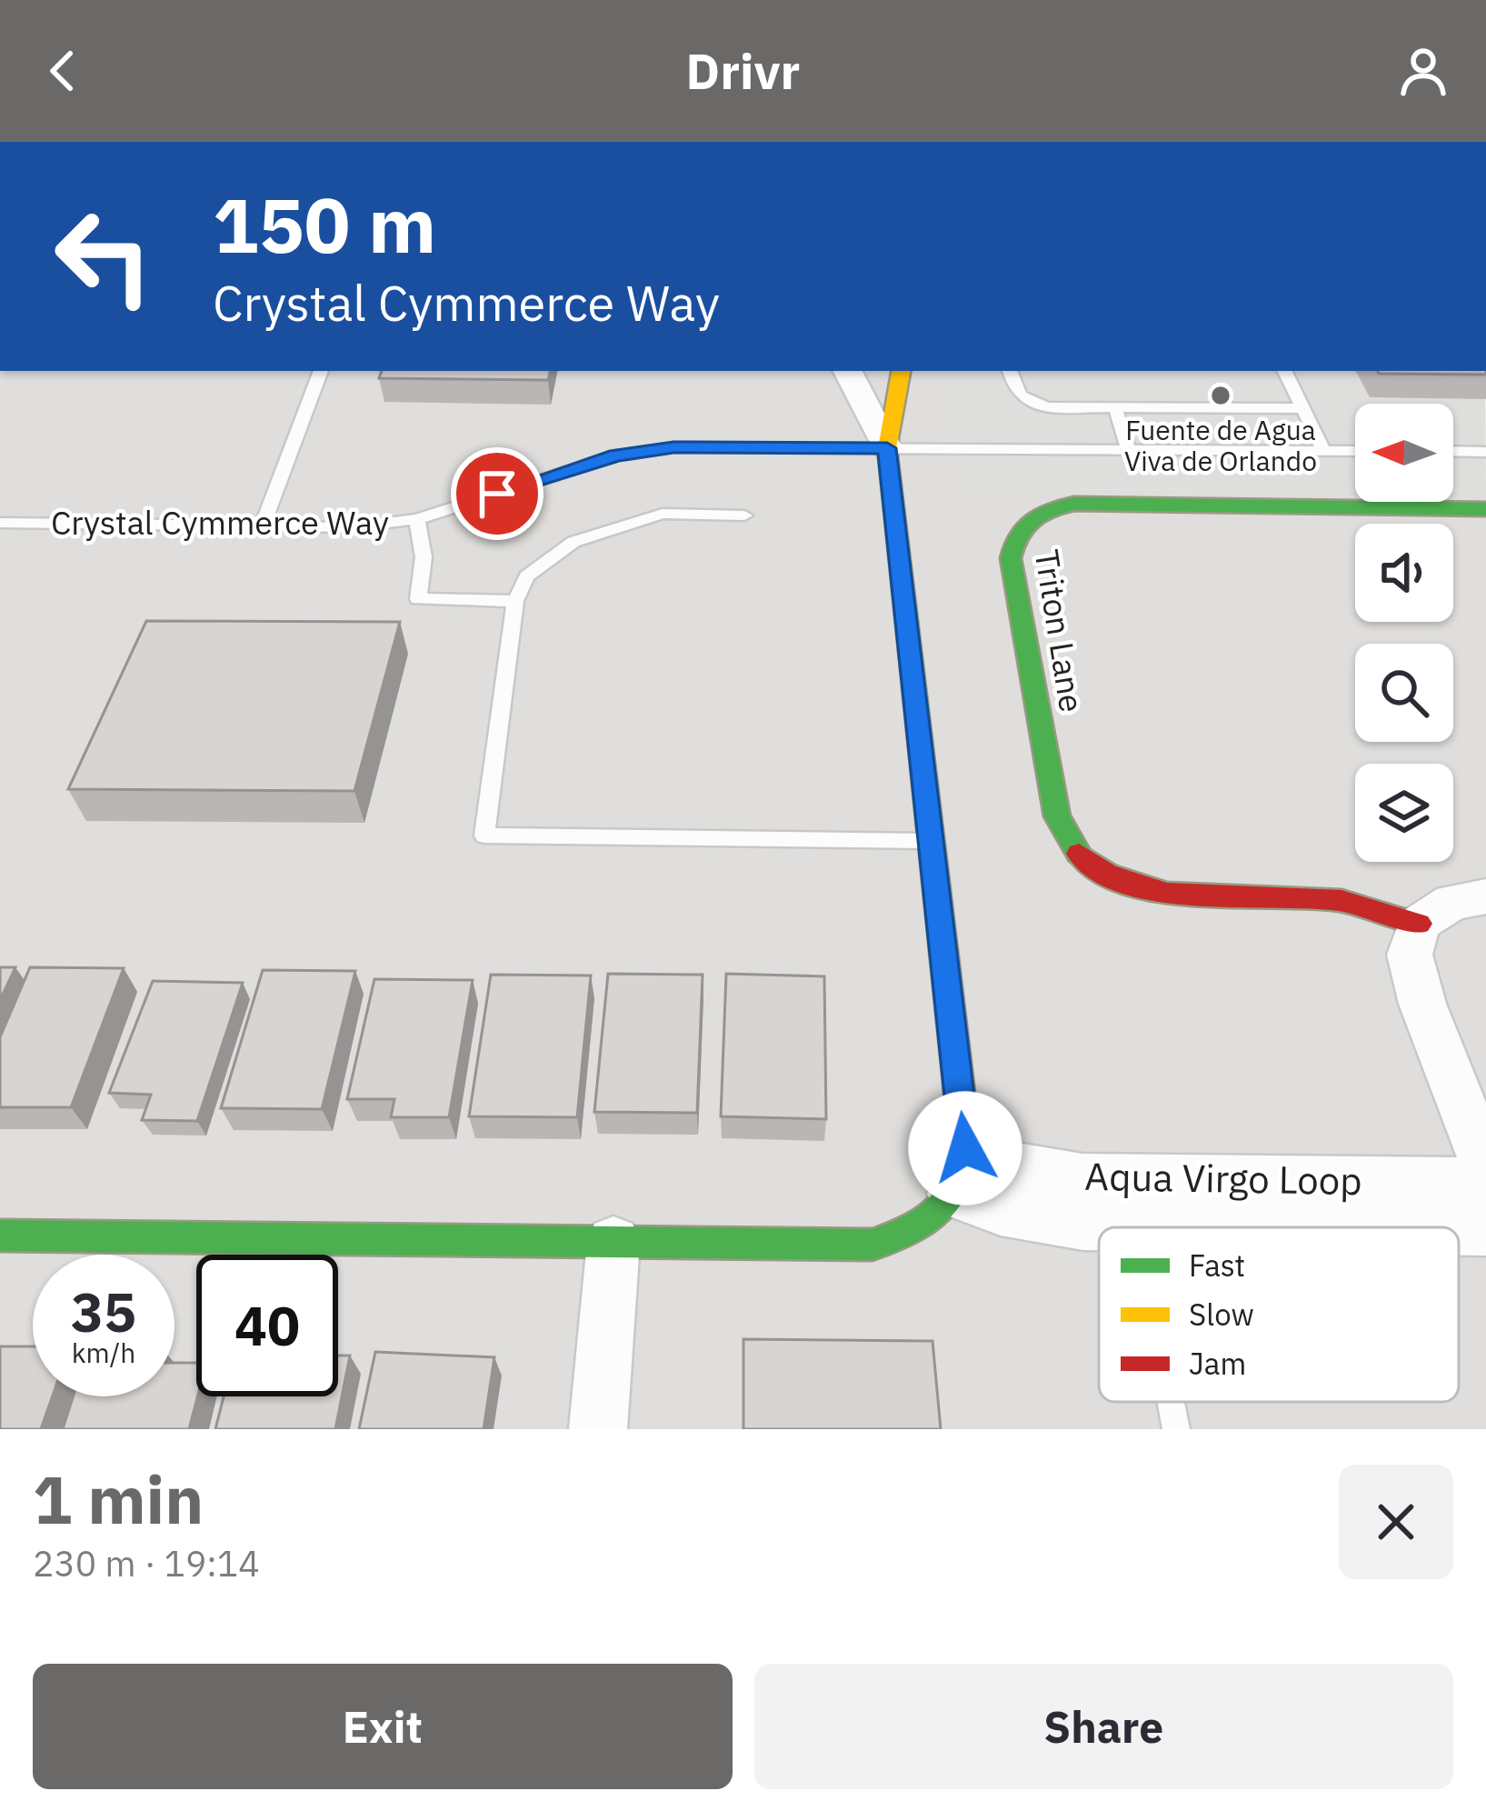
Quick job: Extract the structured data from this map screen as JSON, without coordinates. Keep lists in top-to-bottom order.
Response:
{
  "streets": {
    "street": ["Triton Lane", "Aqua Virgo Loop"],
    "lane": ["Crystal Cymmerce Way"]
  },
  "places": ["Fuente de Agua Viva de Orlando"],
  "legend": ["Fast", "Slow", "Jam"],
  "north": "left",
  "page": {
    "header": "Drivr",
    "turn": ["150 m", "Crystal Cymmerce Way"],
    "speed": "35 km/h",
    "limit": "40",
    "heading": ["1 min", "230 m · 19:14"],
    "buttons": ["Exit", "Share"]
  }
}
